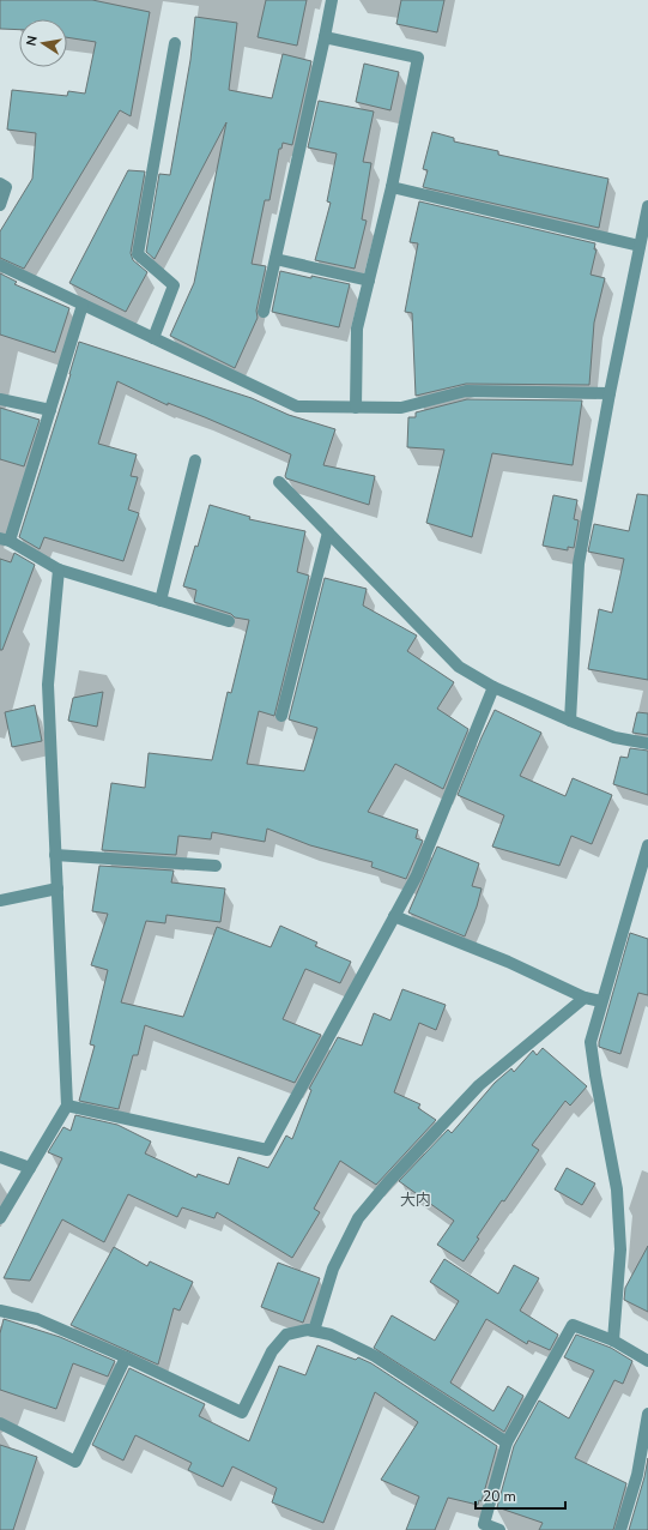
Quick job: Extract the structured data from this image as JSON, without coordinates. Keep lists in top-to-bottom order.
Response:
{
  "districts": ["大内"],
  "scale_bar": "20 m",
  "north": "left"
}
